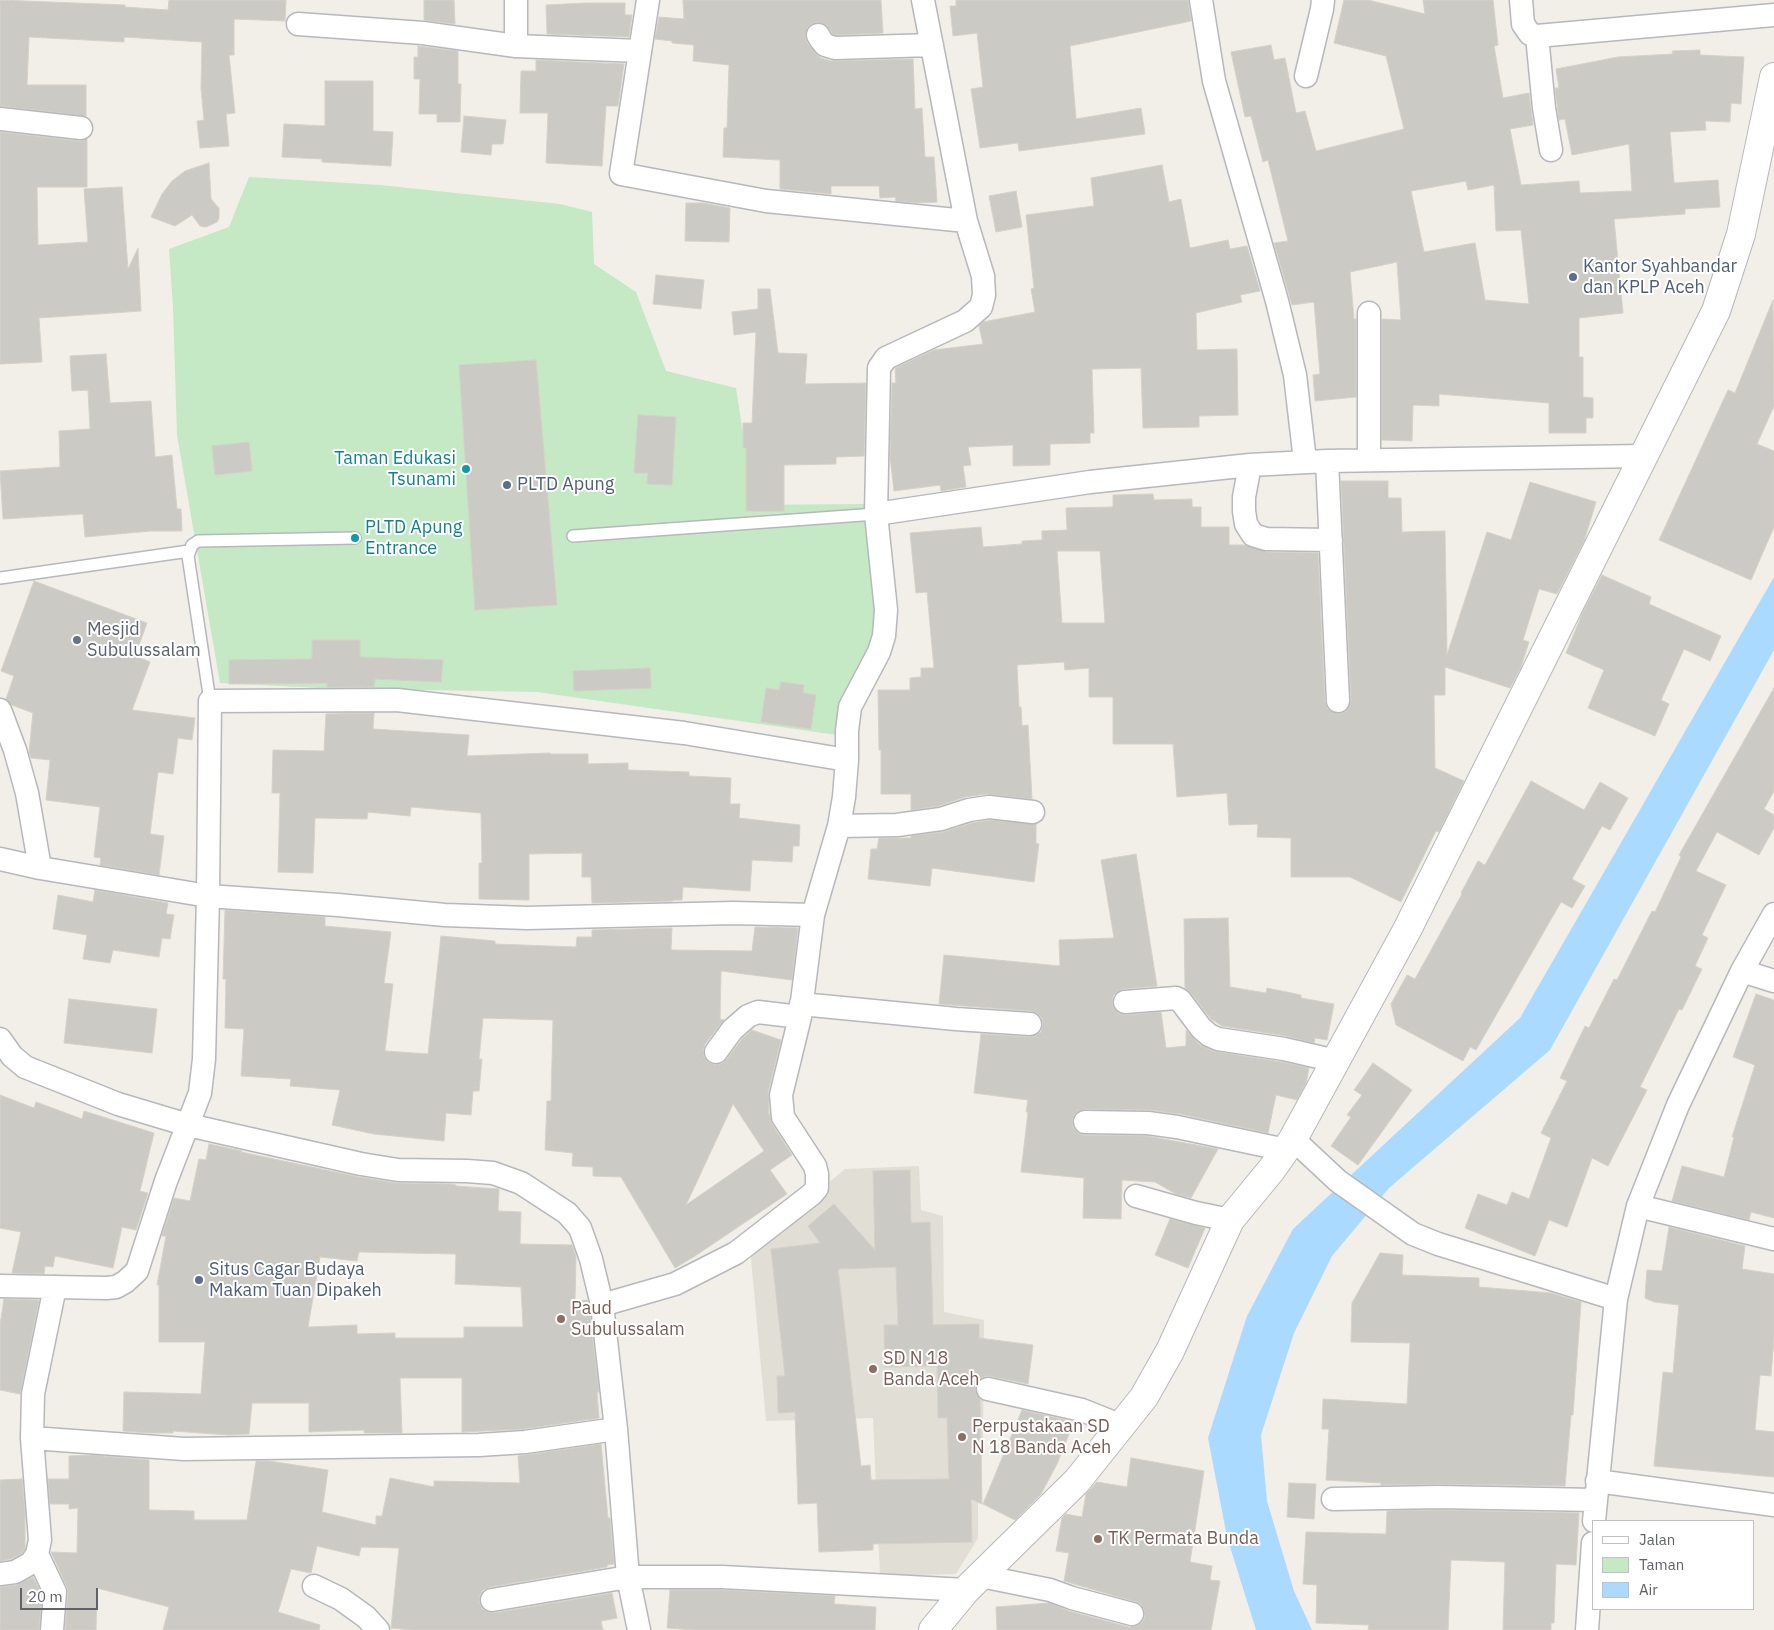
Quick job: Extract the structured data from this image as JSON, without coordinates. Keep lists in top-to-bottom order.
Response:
{
  "places": [
    "Kantor Syahbandar dan KPLP Aceh",
    "Taman Edukasi Tsunami",
    "PLTD Apung",
    "PLTD Apung Entrance",
    "Mesjid Subulussalam",
    "Situs Cagar Budaya Makam Tuan Dipakeh",
    "Paud Subulussalam",
    "SD N 18 Banda Aceh",
    "Perpustakaan SD N 18 Banda Aceh",
    "TK Permata Bunda"
  ],
  "legend": ["Jalan", "Taman", "Air"],
  "scale_bar": "20 m"
}
